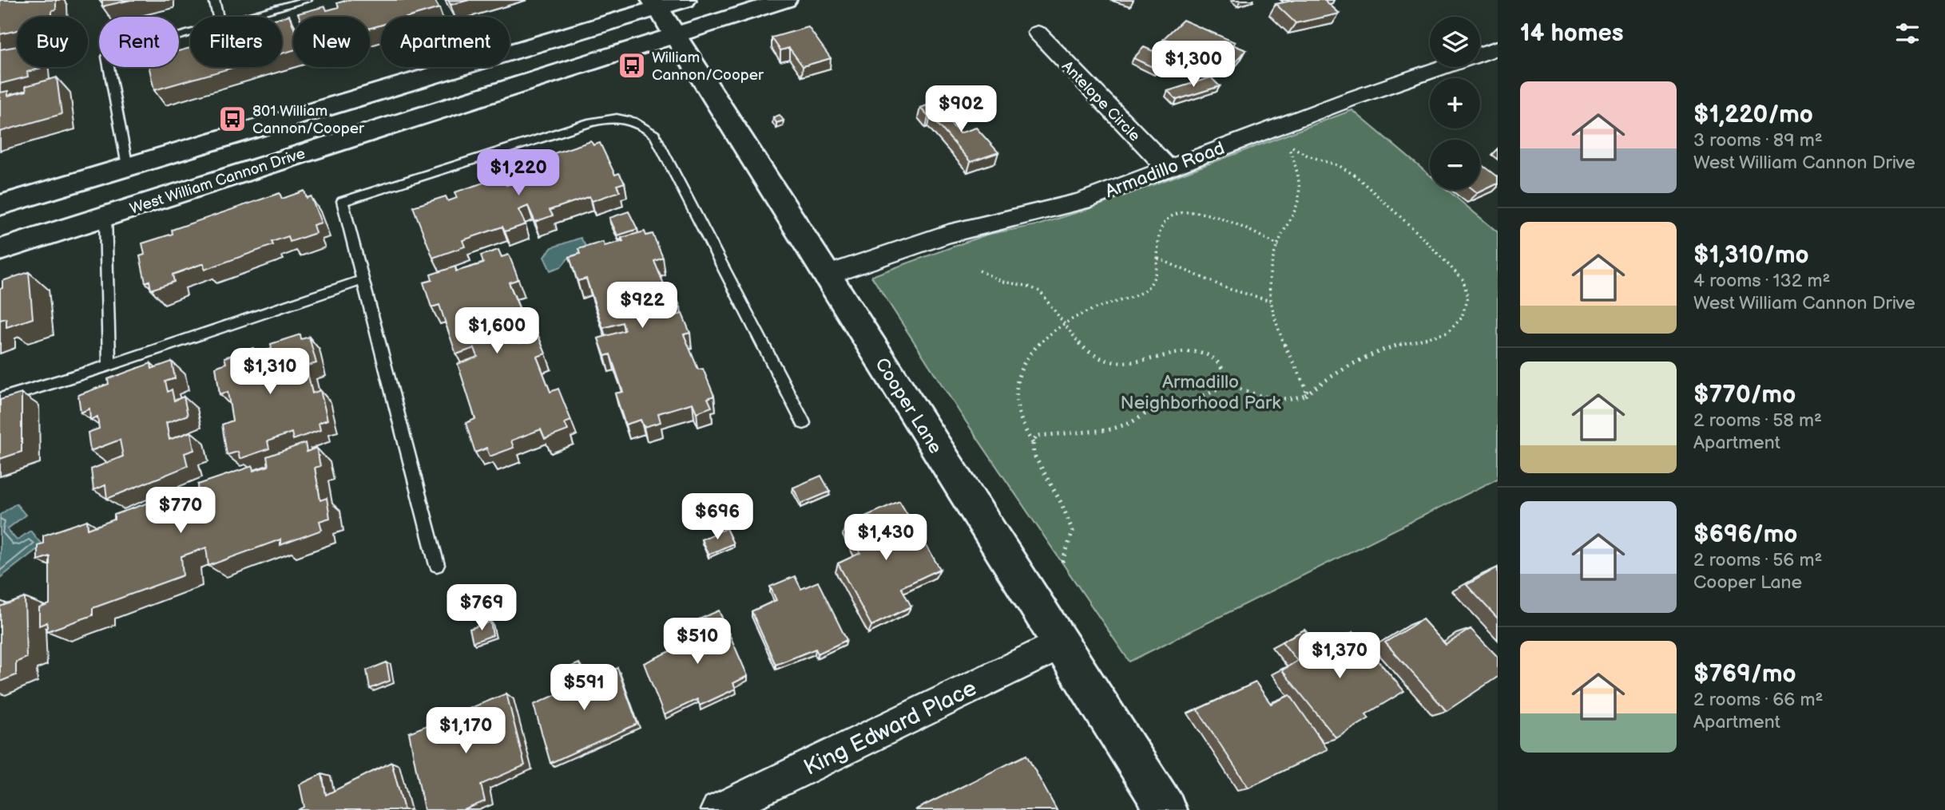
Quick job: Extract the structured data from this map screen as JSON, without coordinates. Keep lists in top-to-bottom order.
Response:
{
  "streets": {
    "main road": ["West William Cannon Drive", "Cooper Lane"],
    "street": ["Antelope Circle", "Armadillo Road", "King Edward Place"]
  },
  "crossings": [
    ["Antelope Circle", "Armadillo Road"],
    ["Armadillo Road", "Cooper Lane"],
    ["West William Cannon Drive", "Cooper Lane"],
    ["Cooper Lane", "King Edward Place"]
  ],
  "parks": ["Armadillo Neighborhood Park"],
  "places": {
    "bus stop": ["William Cannon/Cooper", "801 William Cannon/Cooper"]
  },
  "page": {
    "heading": "14 homes",
    "map_buttons": ["+", "−"],
    "chip": [
      "Buy",
      "Rent",
      "Filters",
      "New",
      "Apartment"
    ],
    "price": [
      "$1,300",
      "$902",
      "$1,220",
      "$922",
      "$1,600",
      "$1,310",
      "$770",
      "$696",
      "$1,430",
      "$769",
      "$510",
      "$1,370",
      "$591",
      "$1,170"
    ],
    "list": [
      {
        "name": "$1,220/mo",
        "note": "3 rooms · 89 m² · West William Cannon Drive"
      },
      {
        "name": "$1,310/mo",
        "note": "4 rooms · 132 m² · West William Cannon Drive"
      },
      {
        "name": "$770/mo",
        "note": "2 rooms · 58 m² · Apartment"
      },
      {
        "name": "$696/mo",
        "note": "2 rooms · 56 m² · Cooper Lane"
      },
      {
        "name": "$769/mo",
        "note": "2 rooms · 66 m² · Apartment"
      }
    ]
  }
}
